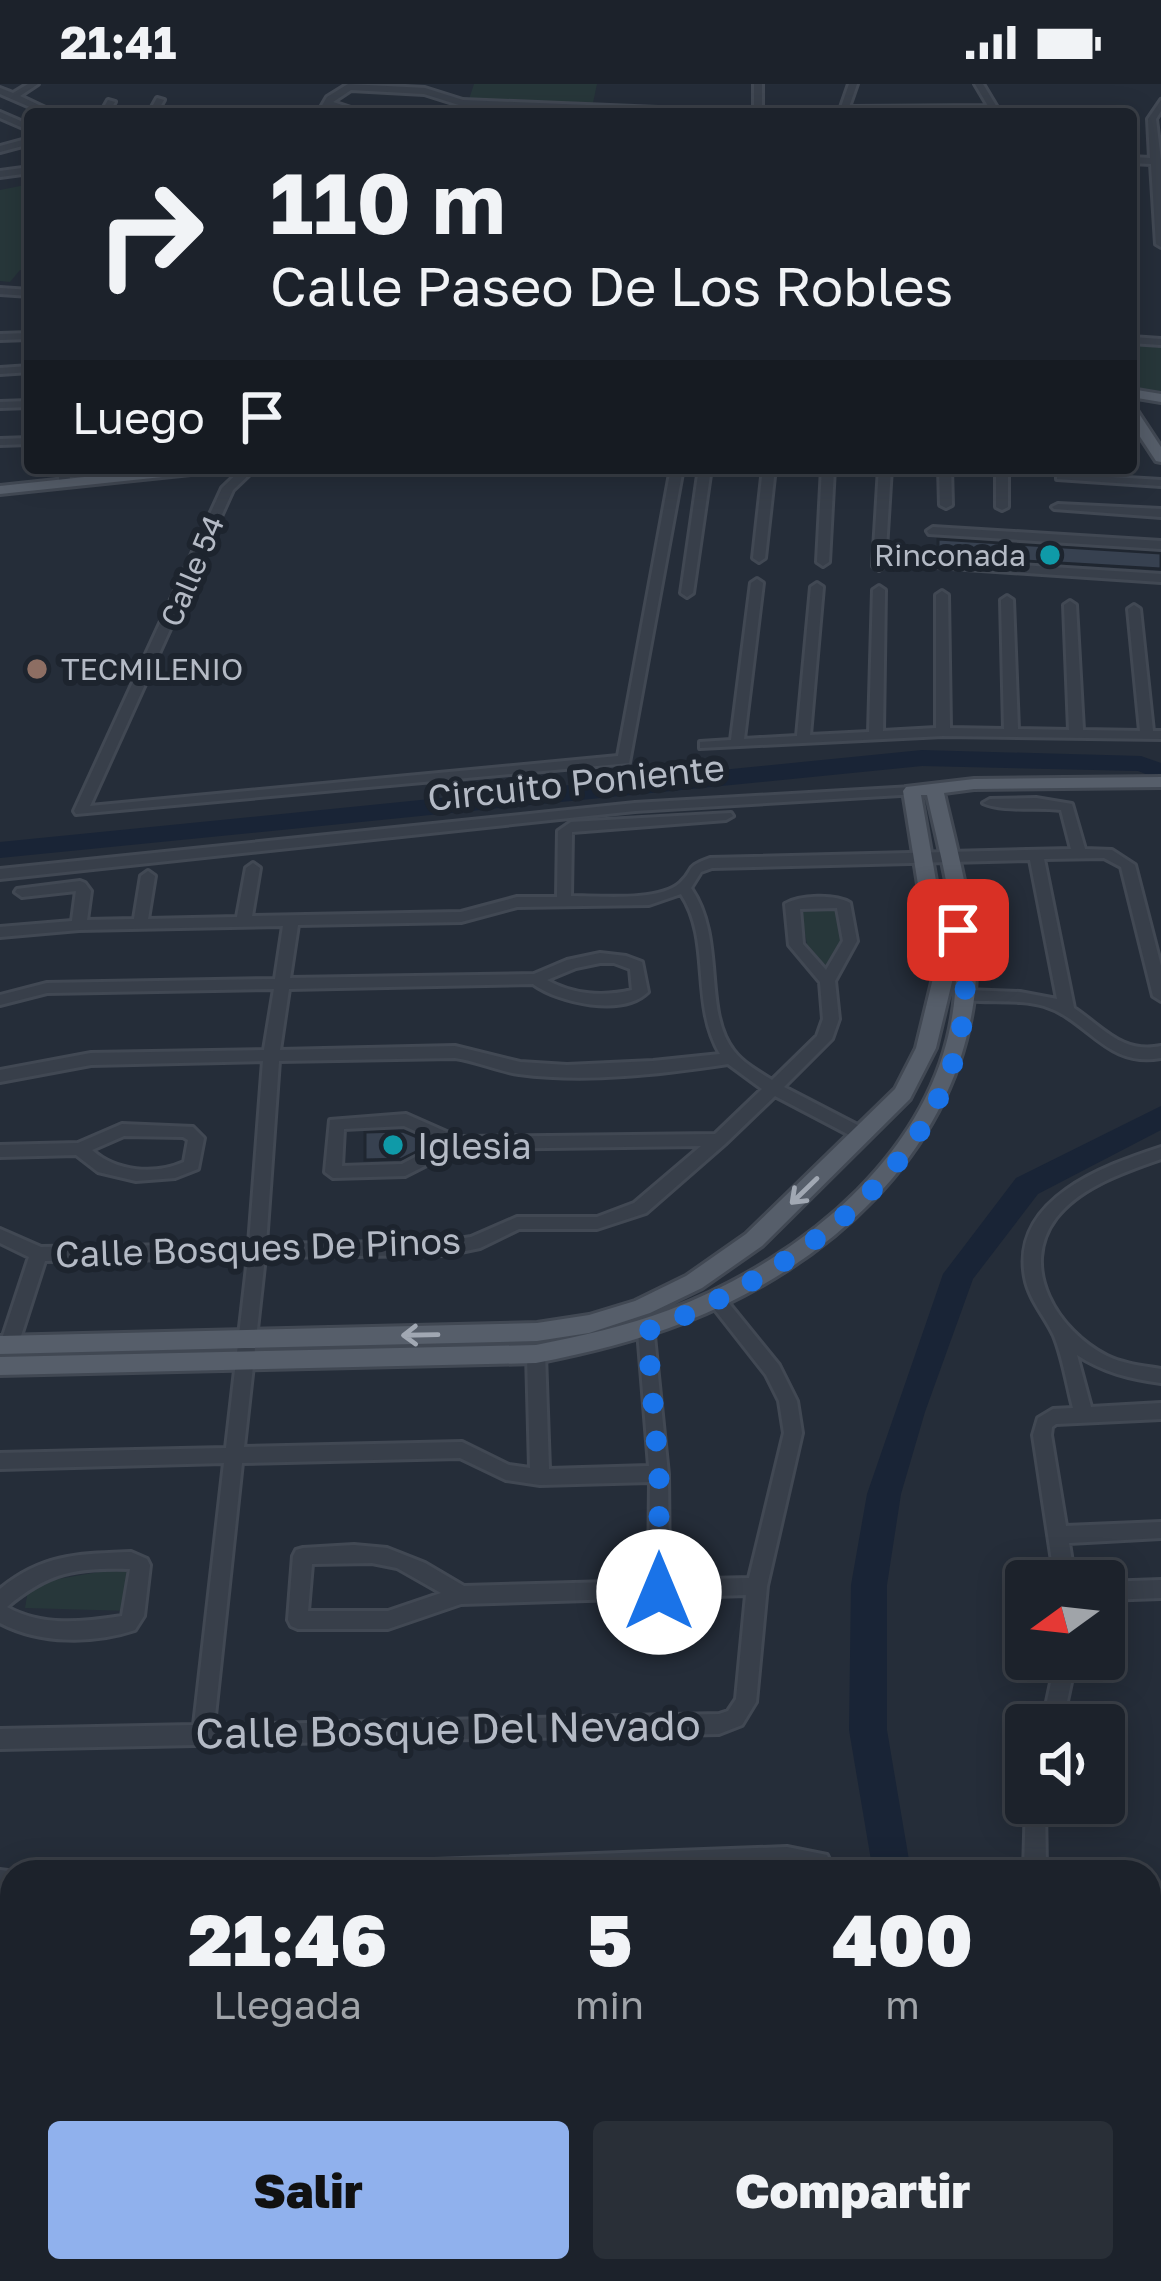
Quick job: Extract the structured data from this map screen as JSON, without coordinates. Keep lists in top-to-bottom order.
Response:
{
  "streets": {
    "main road": ["Circuito Poniente"],
    "street": ["Calle 54", "Calle Bosques De Pinos", "Calle Bosque Del Nevado"]
  },
  "places": ["Rinconada", "TECMILENIO", "Iglesia"],
  "north": "left",
  "page": {
    "status": "21:41",
    "turn": ["110 m", "Calle Paseo De Los Robles"],
    "then": "Luego",
    "eta": [
      "21:46",
      "Llegada",
      "5",
      "min",
      "400",
      "m"
    ],
    "buttons": ["Salir", "Compartir"]
  }
}
